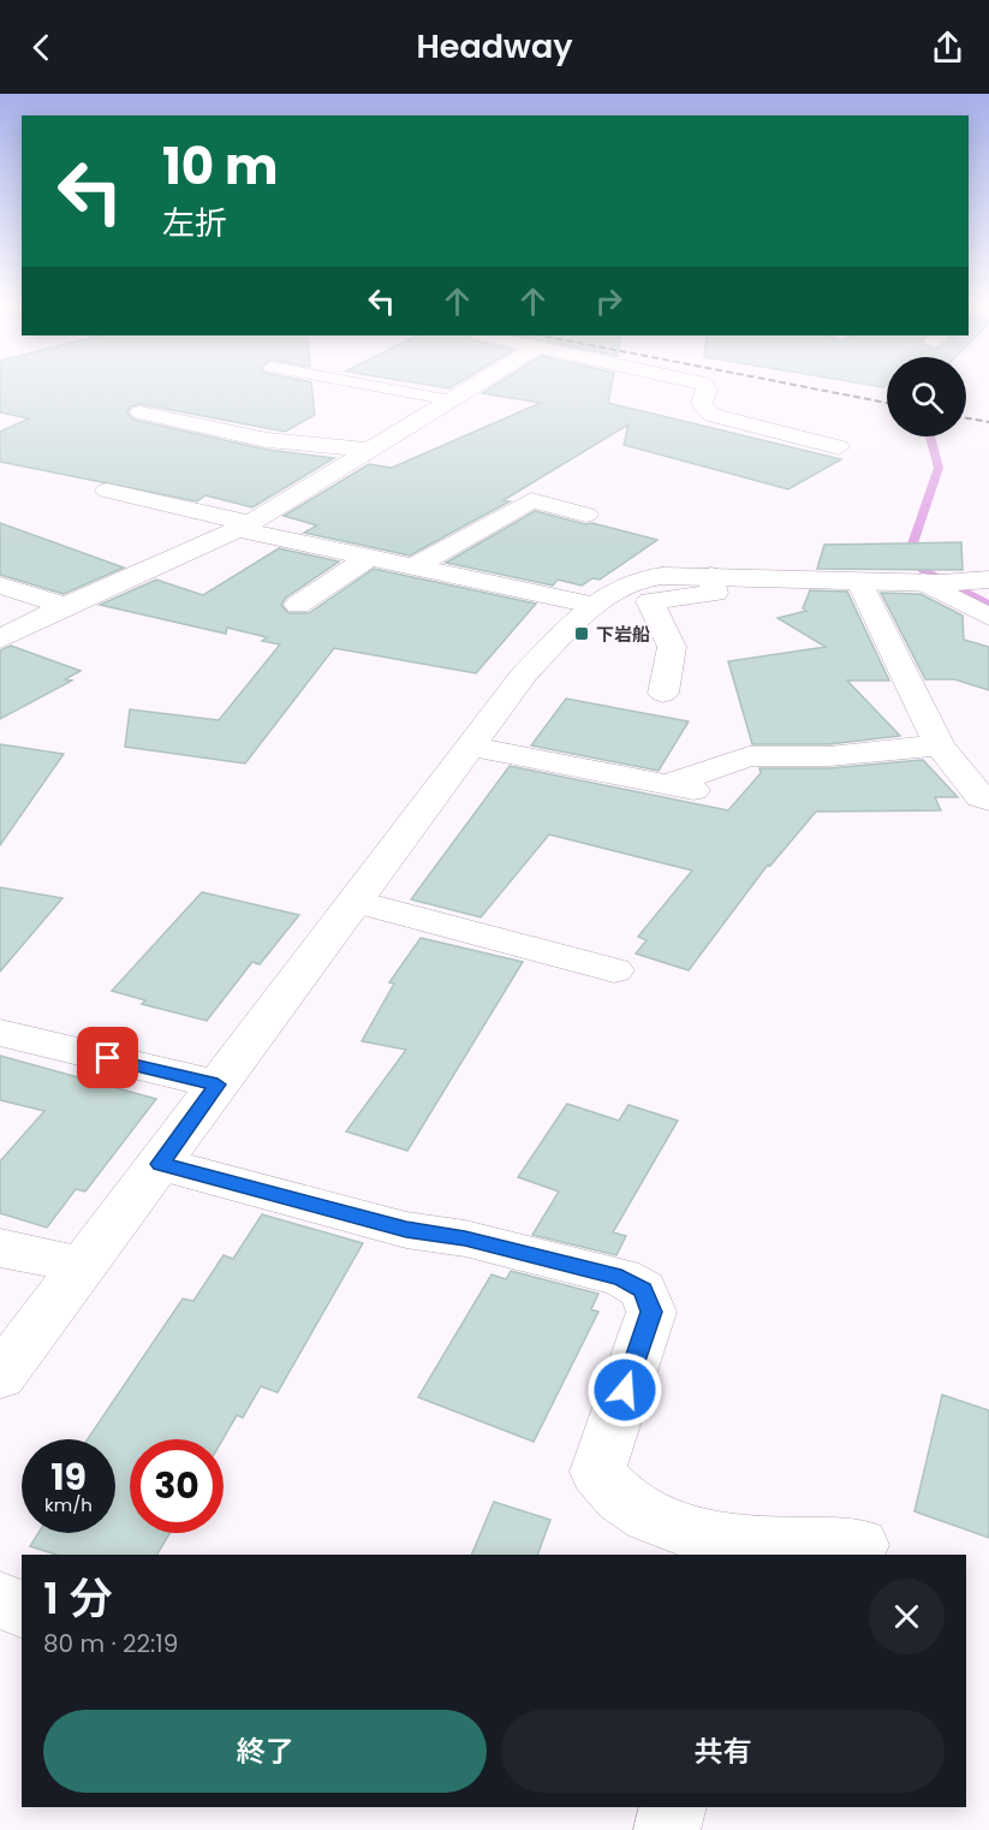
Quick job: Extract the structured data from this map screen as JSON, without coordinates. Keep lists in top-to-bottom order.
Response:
{
  "places": {
    "transit": ["下岩船"]
  },
  "page": {
    "header": "Headway",
    "turn": ["10 m", "左折"],
    "speed": "19 km/h",
    "limit": "30",
    "heading": ["1 分", "80 m · 22:19"],
    "buttons": ["終了", "共有"]
  }
}
